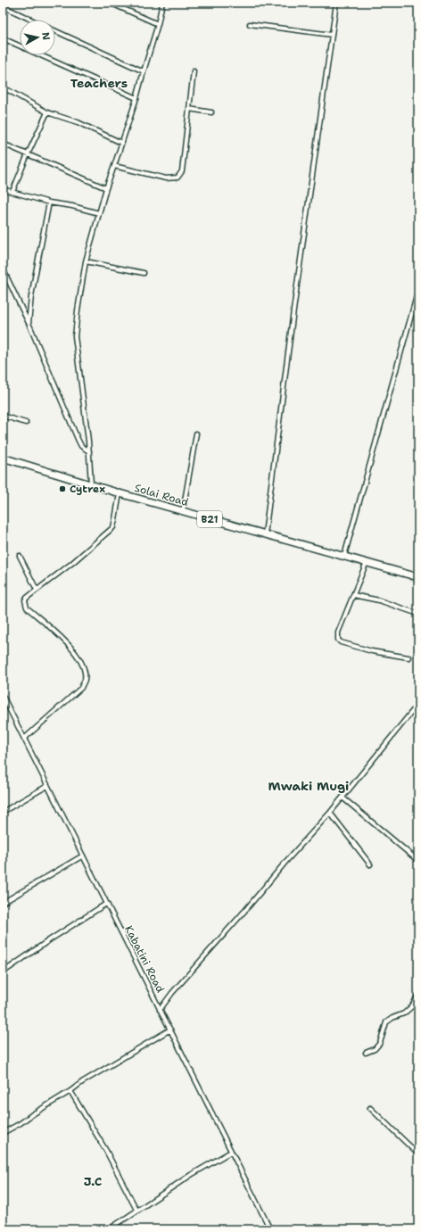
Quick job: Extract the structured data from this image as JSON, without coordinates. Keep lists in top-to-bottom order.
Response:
{
  "streets": {
    "highway": ["Solai Road", "B21"],
    "street": ["Kabatini Road"]
  },
  "districts": ["Teachers", "Mwaki Mugi", "J.C"],
  "places": ["Cytrex"],
  "north": "right"
}
